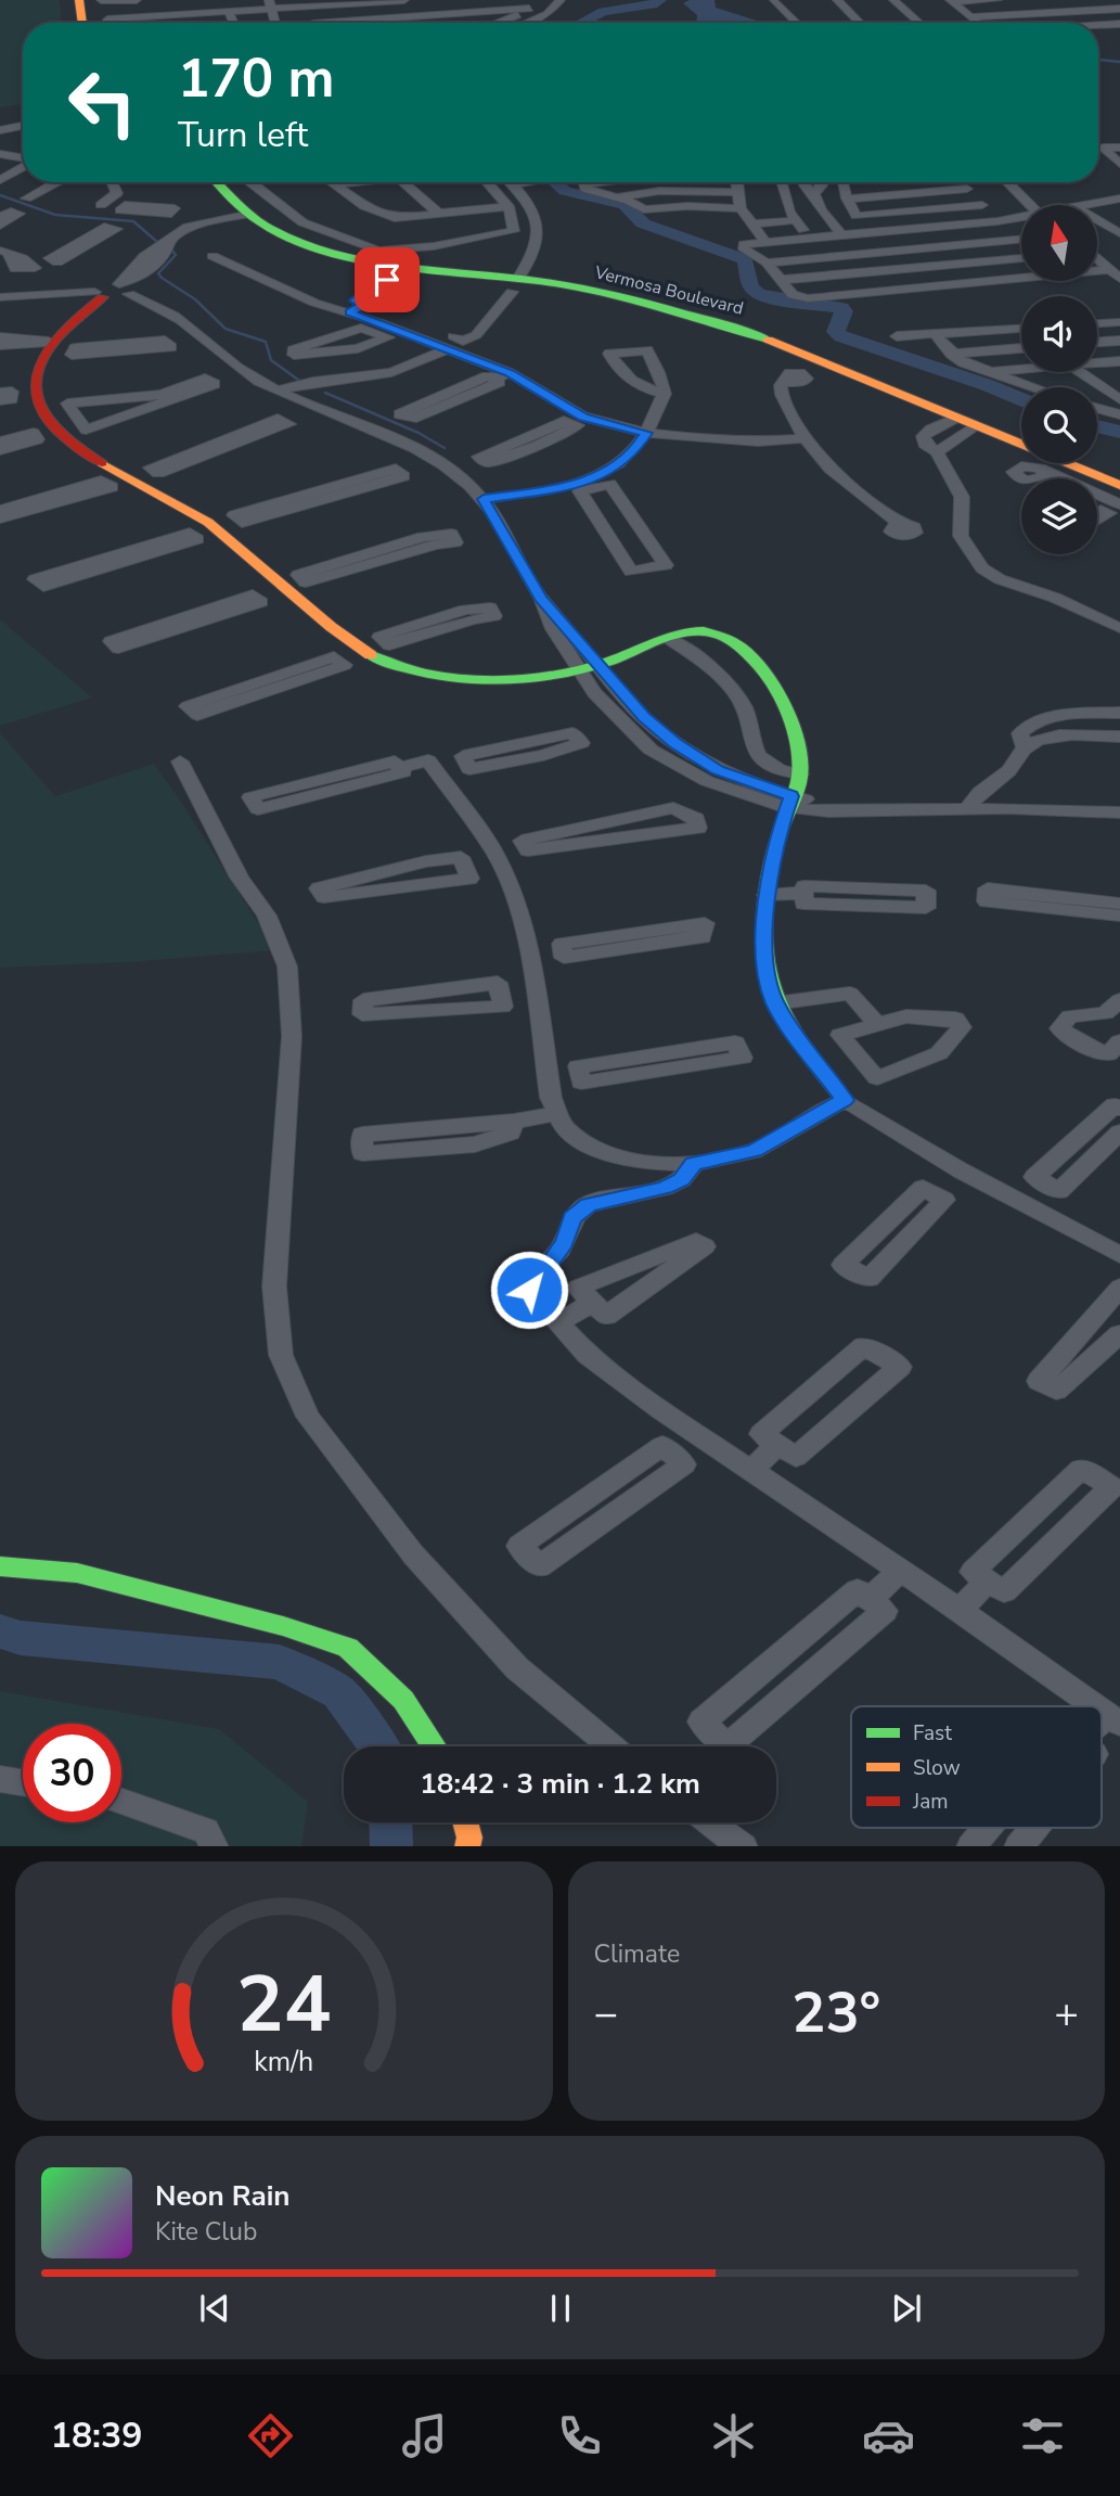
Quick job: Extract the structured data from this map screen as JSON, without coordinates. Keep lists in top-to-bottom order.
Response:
{
  "streets": {
    "street": ["Vermosa Boulevard"]
  },
  "legend": ["Fast", "Slow", "Jam"],
  "north": "top",
  "page": {
    "turn": ["170 m", "Turn left"],
    "limit": "30",
    "trip": "18:42 · 3 min · 1.2 km",
    "tile": "Climate",
    "heat": ["−", "23°", "+"],
    "song": ["Neon Rain", "Kite Club"],
    "tabs": "18:39",
    "gauge": ["24", "km/h"]
  }
}
